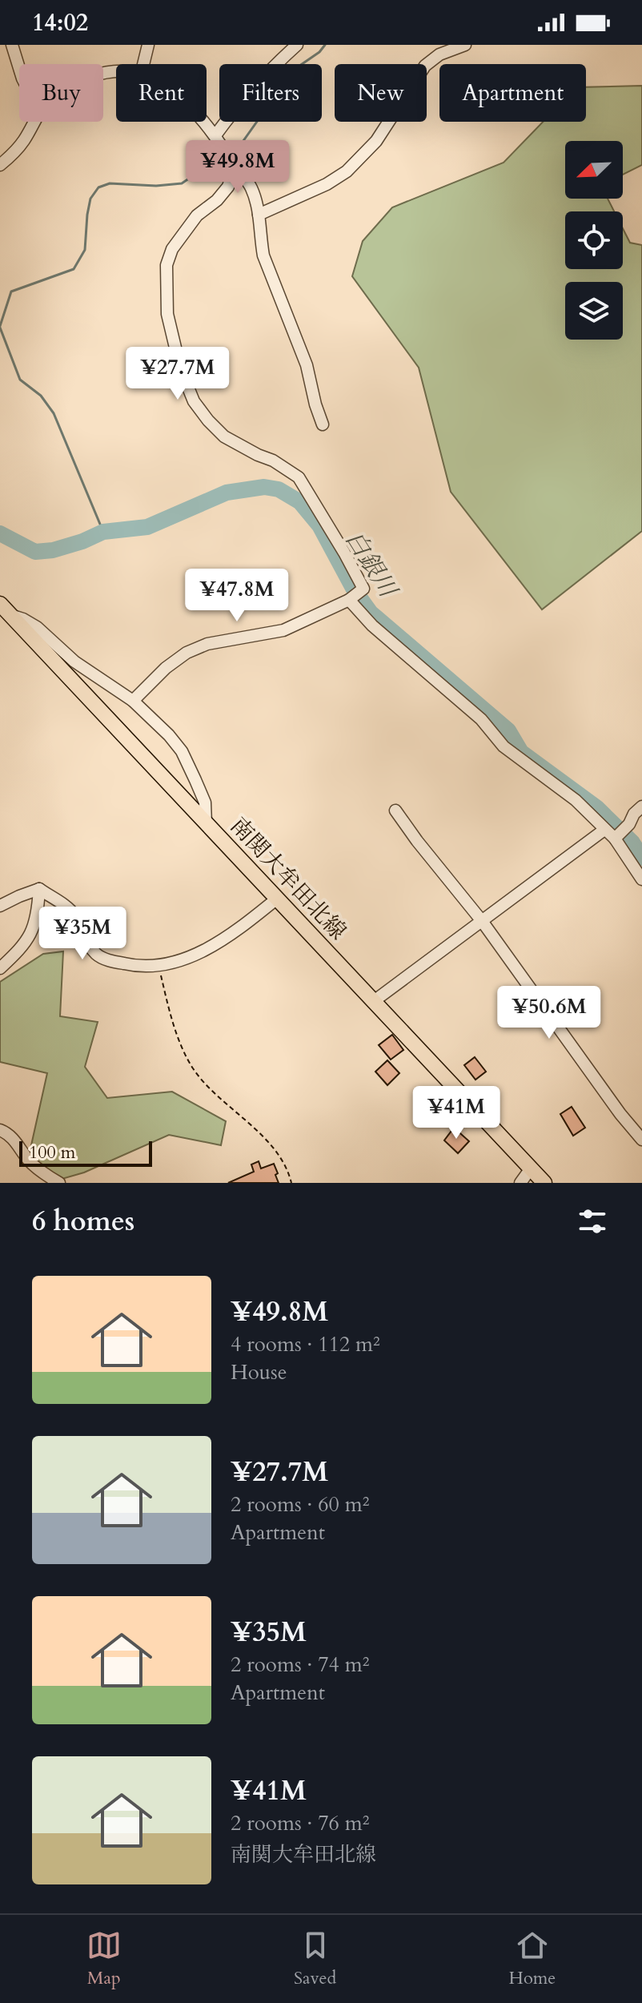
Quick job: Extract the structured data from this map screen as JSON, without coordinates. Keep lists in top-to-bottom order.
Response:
{
  "streets": {
    "main road": ["南関大牟田北線"]
  },
  "water": ["白銀川"],
  "scale_bar": "100 m",
  "north": "bottom left",
  "page": {
    "status": "14:02",
    "chip": [
      "Buy",
      "Rent",
      "Filters",
      "New",
      "Apartment"
    ],
    "price": [
      "¥49.8M",
      "¥27.7M",
      "¥47.8M",
      "¥35M",
      "¥50.6M",
      "¥41M"
    ],
    "scale": "100 m",
    "heading": "6 homes",
    "list": [
      {
        "name": "¥49.8M",
        "note": "4 rooms · 112 m² · House"
      },
      {
        "name": "¥27.7M",
        "note": "2 rooms · 60 m² · Apartment"
      },
      {
        "name": "¥35M",
        "note": "2 rooms · 74 m² · Apartment"
      },
      {
        "name": "¥41M",
        "note": "2 rooms · 76 m² · 南関大牟田北線"
      }
    ],
    "tabs": ["Map", "Saved", "Home"]
  }
}
